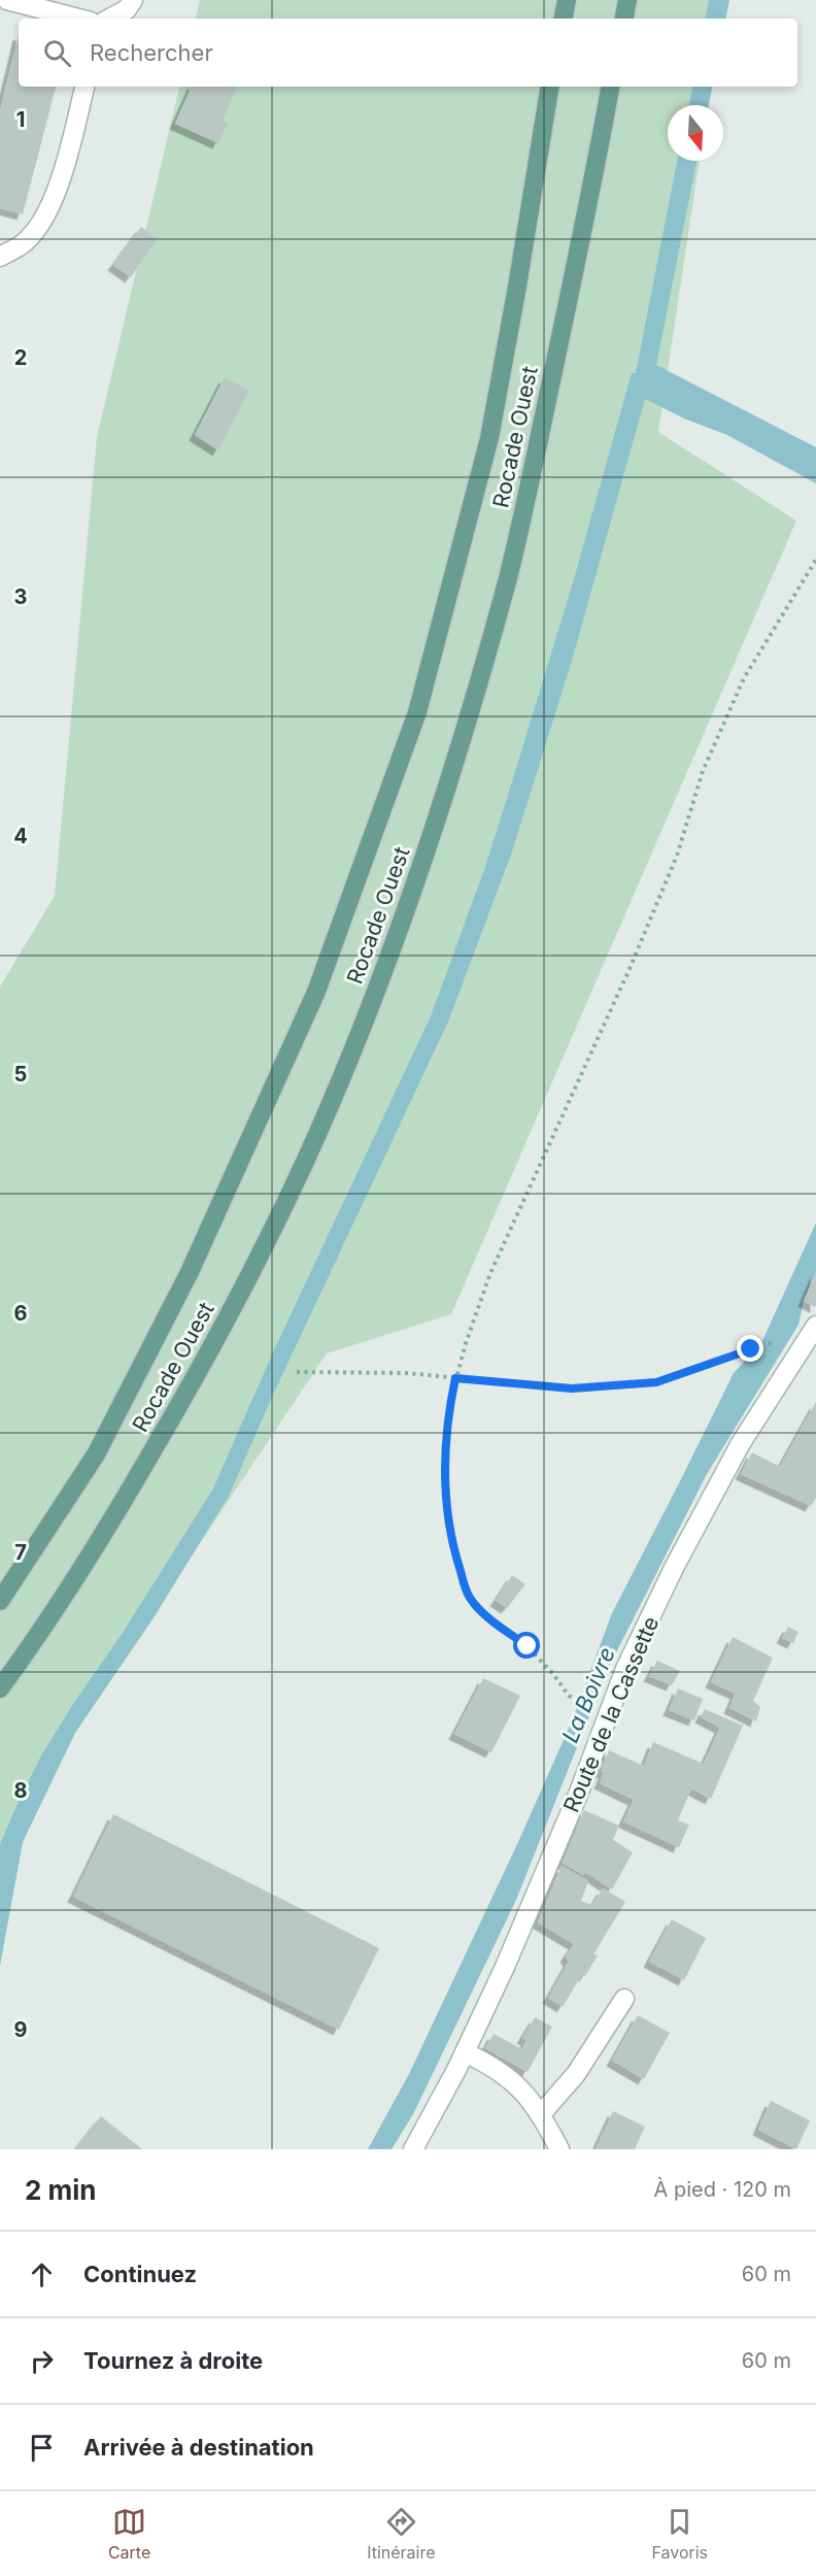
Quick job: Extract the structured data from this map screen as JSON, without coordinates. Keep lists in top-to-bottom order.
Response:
{
  "streets": {
    "main road": ["Rocade Ouest"],
    "street": ["Route de la Cassette"]
  },
  "water": ["La Boivre"],
  "north": "bottom",
  "page": {
    "search": "Rechercher",
    "heading": ["2 min", "À pied · 120 m"],
    "list": [
      ["Continuez", "60 m"],
      ["Tournez à droite", "60 m"],
      "Arrivée à destination"
    ],
    "nav": ["Carte", "Itinéraire", "Favoris"]
  },
  "grid": {
    "rows": [
      "1",
      "2",
      "3",
      "4",
      "5",
      "6",
      "7",
      "8",
      "9"
    ]
  }
}
